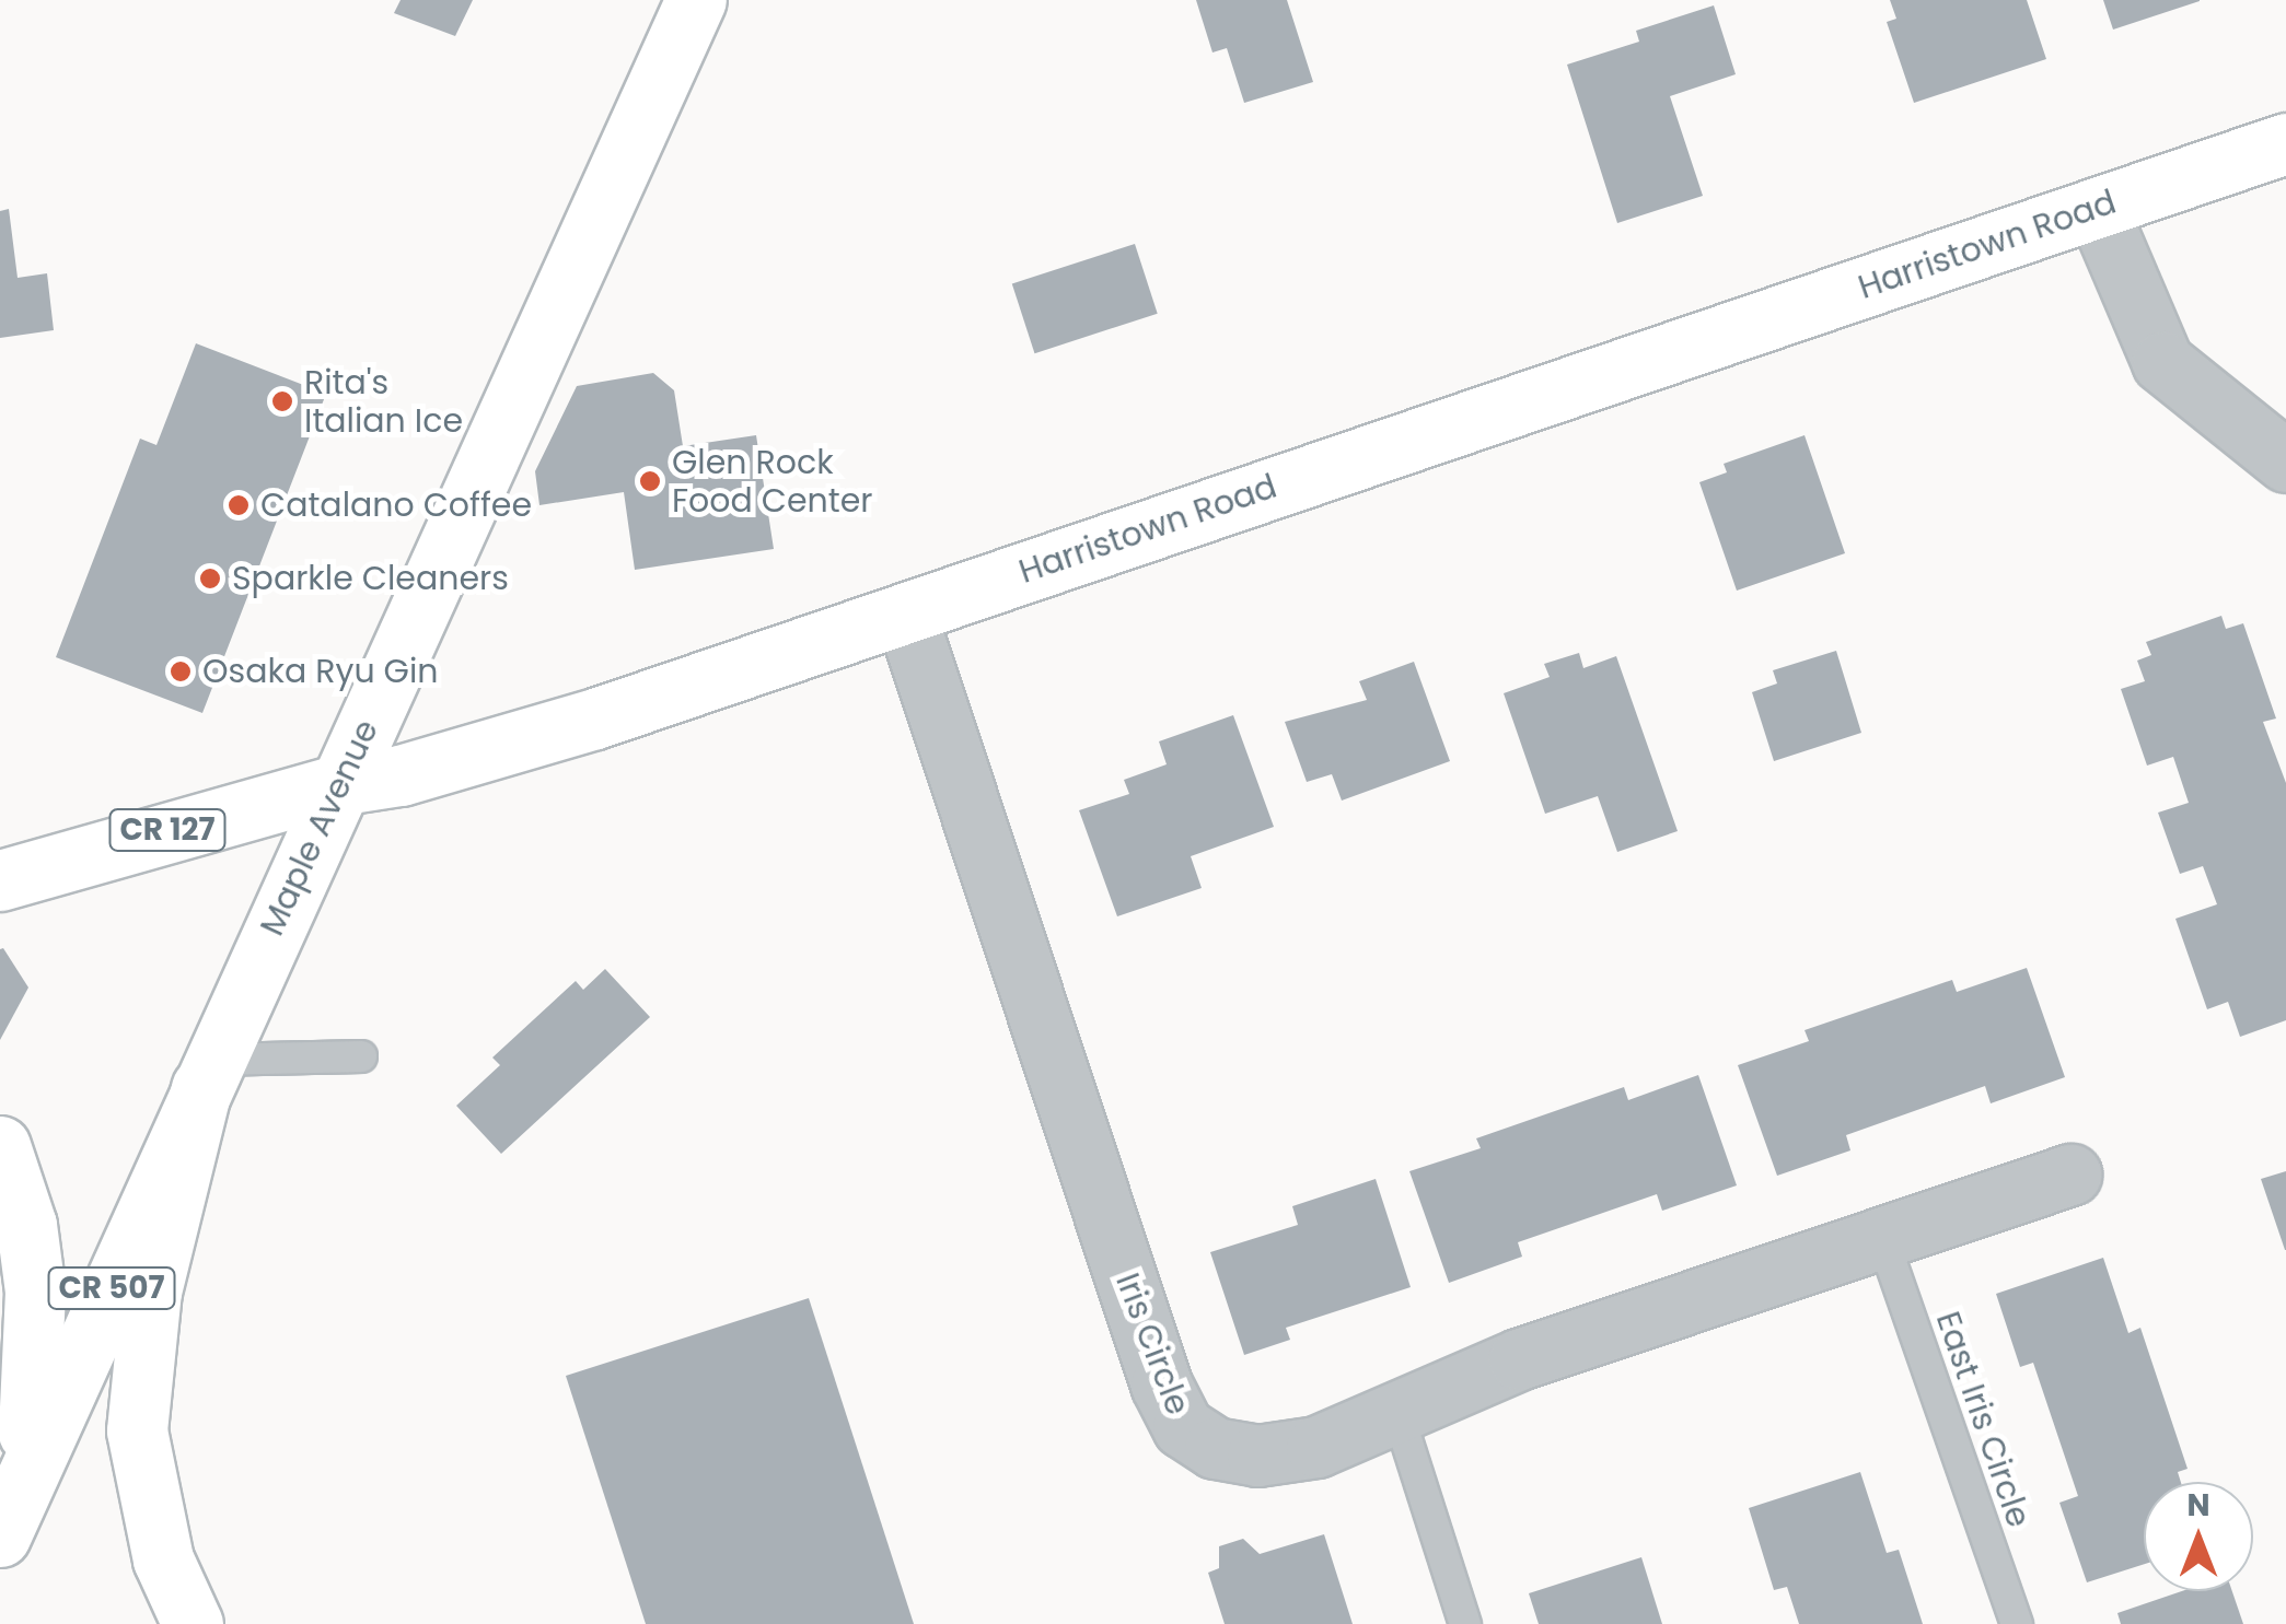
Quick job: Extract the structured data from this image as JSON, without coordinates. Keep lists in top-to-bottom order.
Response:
{
  "streets": {
    "main road": [
      "Harristown Road",
      "Maple Avenue",
      "CR 127",
      "CR 507"
    ],
    "street": ["Iris Circle"],
    "lane": ["East Iris Circle"]
  },
  "crossings": [
    ["Harristown Road", "Maple Avenue"],
    ["Harristown Road", "Iris Circle"],
    ["Iris Circle", "East Iris Circle"]
  ],
  "places": [
    "Rita's Italian Ice",
    "Glen Rock Food Center",
    "Catalano Coffee",
    "Sparkle Cleaners",
    "Osaka Ryu Gin"
  ],
  "north": "top"
}
